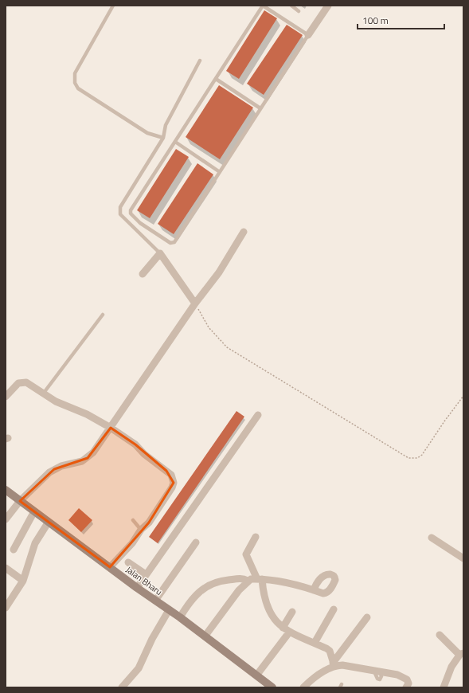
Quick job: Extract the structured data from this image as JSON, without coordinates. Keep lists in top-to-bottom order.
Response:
{
  "streets": {
    "main road": ["Jalan Bharu"]
  },
  "scale_bar": "100 m"
}
